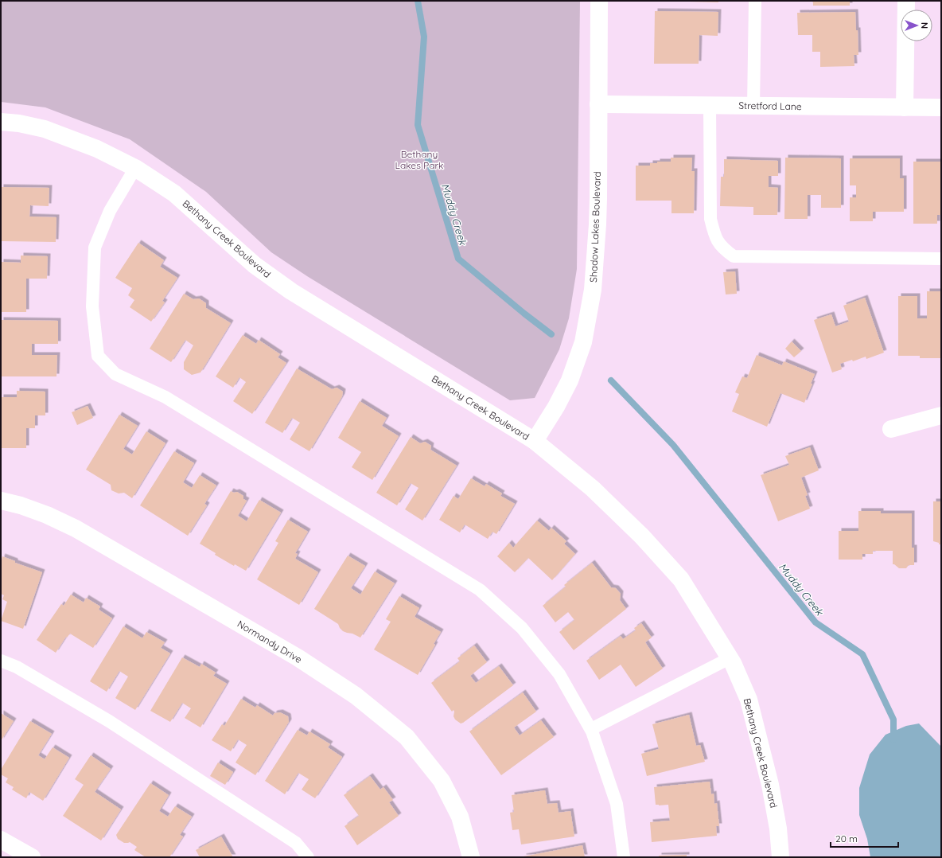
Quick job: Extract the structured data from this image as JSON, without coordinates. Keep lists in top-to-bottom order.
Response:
{
  "streets": {
    "street": [
      "Stretford Lane",
      "Shadow Lakes Boulevard",
      "Bethany Creek Boulevard",
      "Normandy Drive"
    ]
  },
  "crossings": [
    ["Stretford Lane", "Shadow Lakes Boulevard"],
    ["Shadow Lakes Boulevard", "Bethany Creek Boulevard"]
  ],
  "water": ["Muddy Creek"],
  "parks": ["Bethany Lakes Park"],
  "scale_bar": "20 m",
  "north": "right"
}
